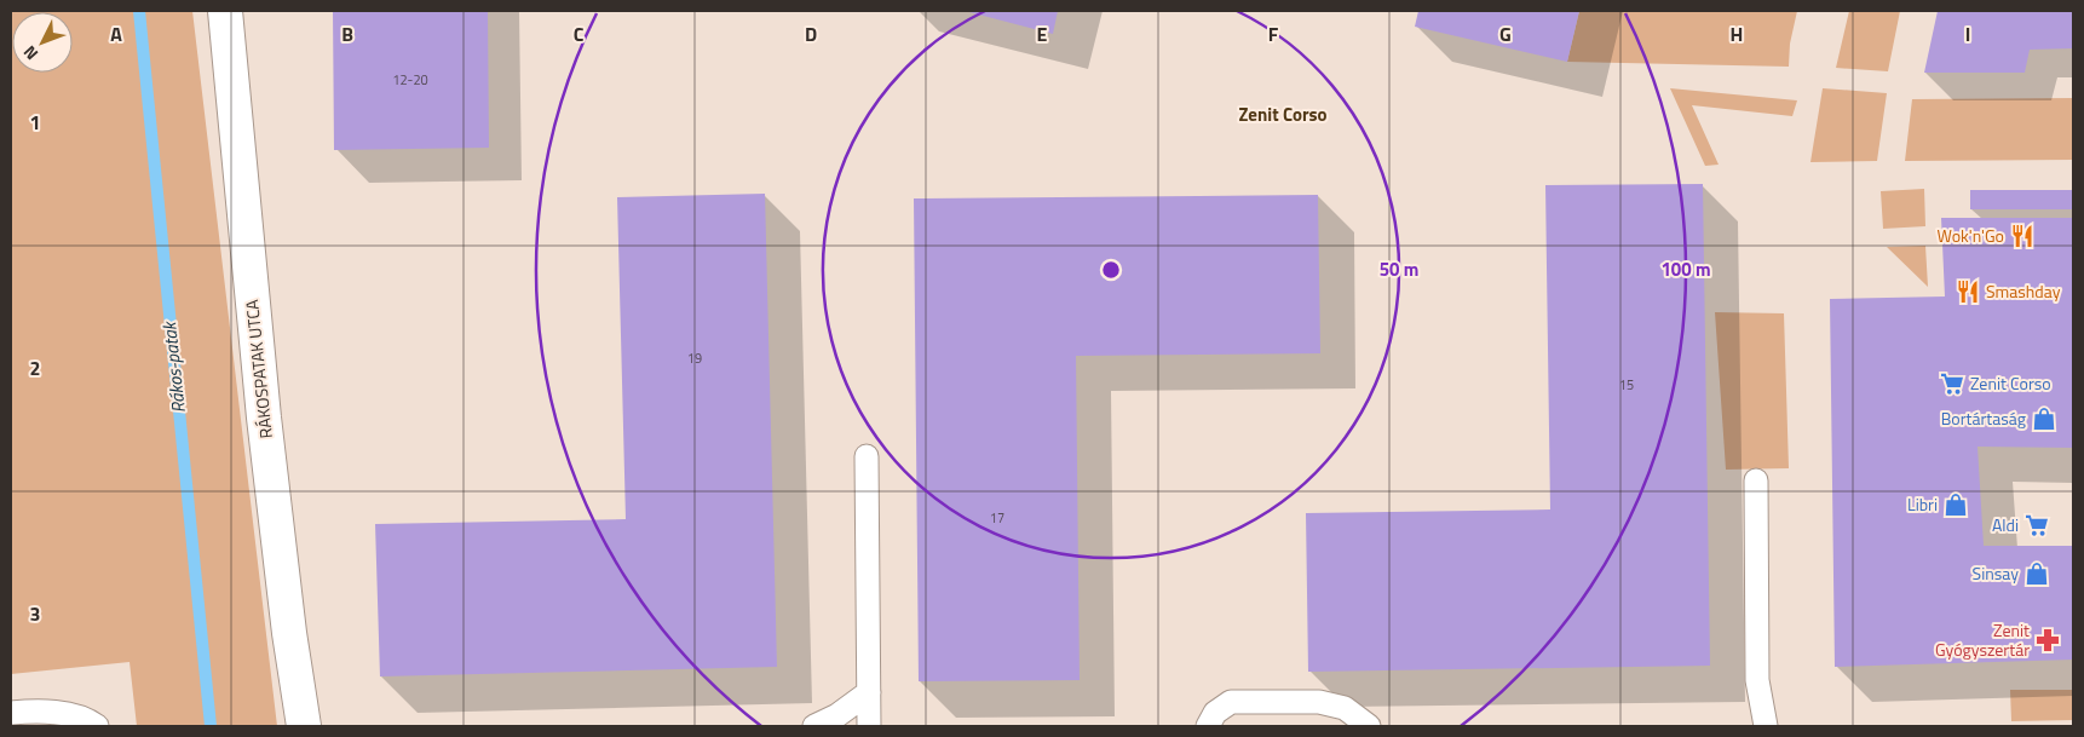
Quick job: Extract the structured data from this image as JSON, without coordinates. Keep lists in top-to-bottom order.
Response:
{
  "streets": {
    "street": ["RÁKOSPATAK UTCA"]
  },
  "districts": ["Zenit Corso"],
  "water": ["Rákos-patak"],
  "places": {
    "restaurant": ["Wok'n'Go", "Smashday"],
    "supermarket": ["Zenit Corso", "Aldi"],
    "shop": ["Bortártaság", "Libri", "Sinsay"],
    "pharmacy": ["Zenit Gyógyszertár"]
  },
  "house_numbers": [
    "12-20",
    "19",
    "15",
    "17"
  ],
  "north": "bottom left",
  "grid": {
    "columns": [
      "A",
      "B",
      "C",
      "D",
      "E",
      "F",
      "G",
      "H",
      "I"
    ],
    "rows": ["1", "2", "3"]
  },
  "rings": ["50 m", "100 m"]
}
